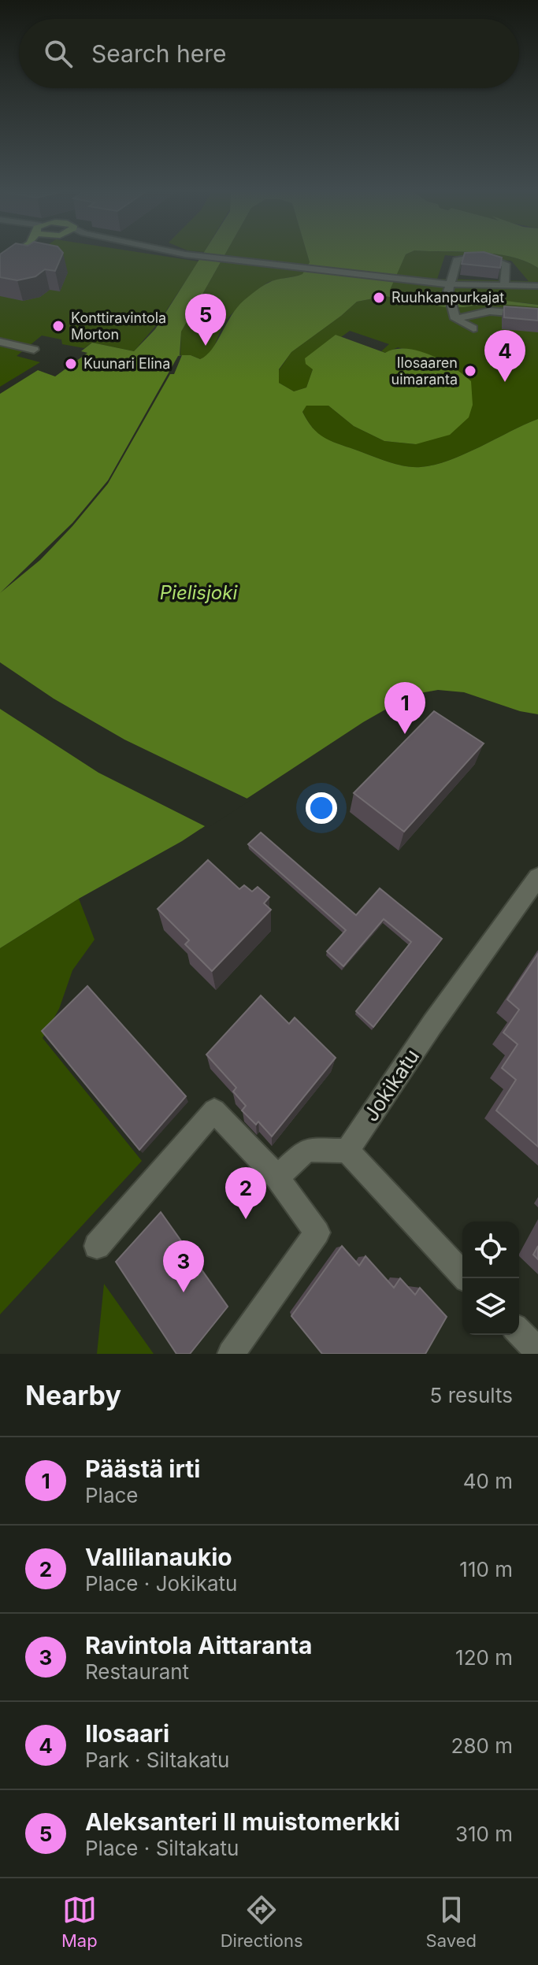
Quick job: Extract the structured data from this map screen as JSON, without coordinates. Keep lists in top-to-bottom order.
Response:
{
  "streets": {
    "street": ["Jokikatu"]
  },
  "water": ["Pielisjoki"],
  "places": [
    "Ruuhkanpurkajat",
    "Konttiravintola Morton",
    "Kuunari Elina",
    "Ilosaaren uimaranta"
  ],
  "page": {
    "search": "Search here",
    "pins": [
      "5",
      "4",
      "1",
      "2",
      "3"
    ],
    "heading": ["Nearby", "5 results"],
    "list": [
      {
        "mark": "1",
        "name": "Päästä irti",
        "note": "Place",
        "value": "40 m"
      },
      {
        "mark": "2",
        "name": "Vallilanaukio",
        "note": "Place · Jokikatu",
        "value": "110 m"
      },
      {
        "mark": "3",
        "name": "Ravintola Aittaranta",
        "note": "Restaurant",
        "value": "120 m"
      },
      {
        "mark": "4",
        "name": "Ilosaari",
        "note": "Park · Siltakatu",
        "value": "280 m"
      },
      {
        "mark": "5",
        "name": "Aleksanteri II muistomerkki",
        "note": "Place · Siltakatu",
        "value": "310 m"
      }
    ],
    "nav": ["Map", "Directions", "Saved"]
  }
}
